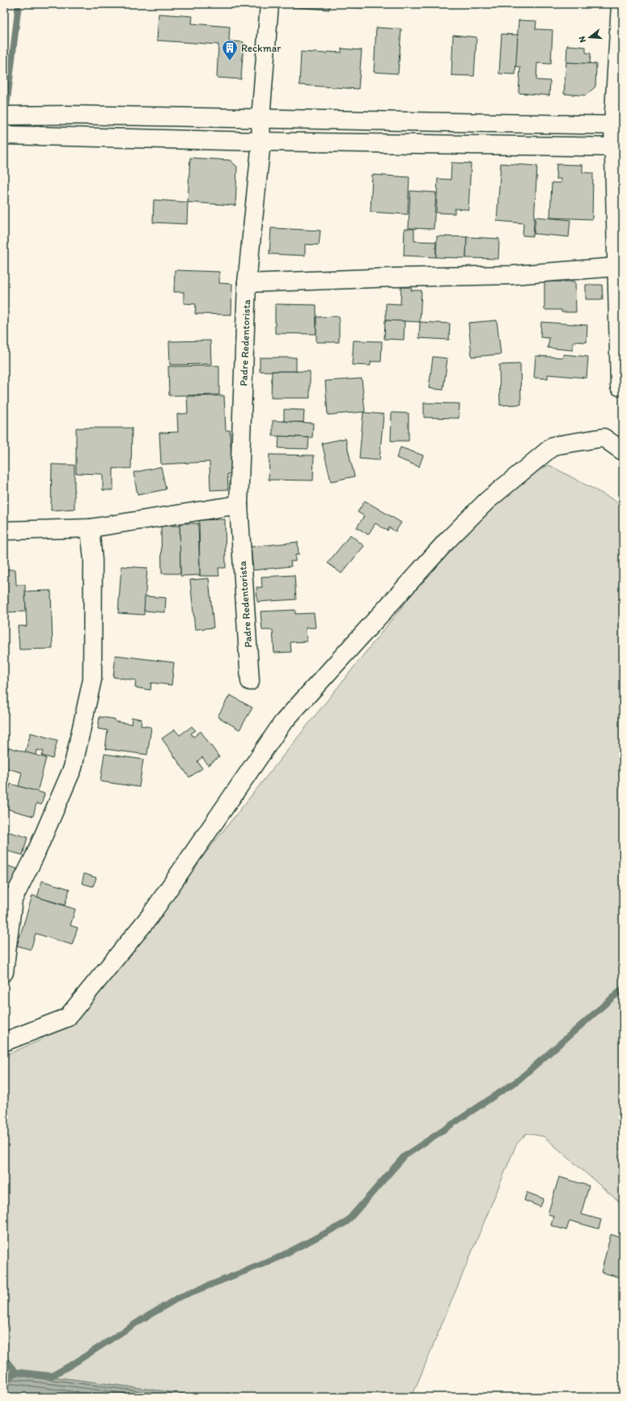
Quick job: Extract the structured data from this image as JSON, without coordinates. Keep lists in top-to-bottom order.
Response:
{
  "streets": {
    "street": ["Padre Redentorista"]
  },
  "places": {
    "building": ["Reckmar"]
  },
  "north": "left"
}
